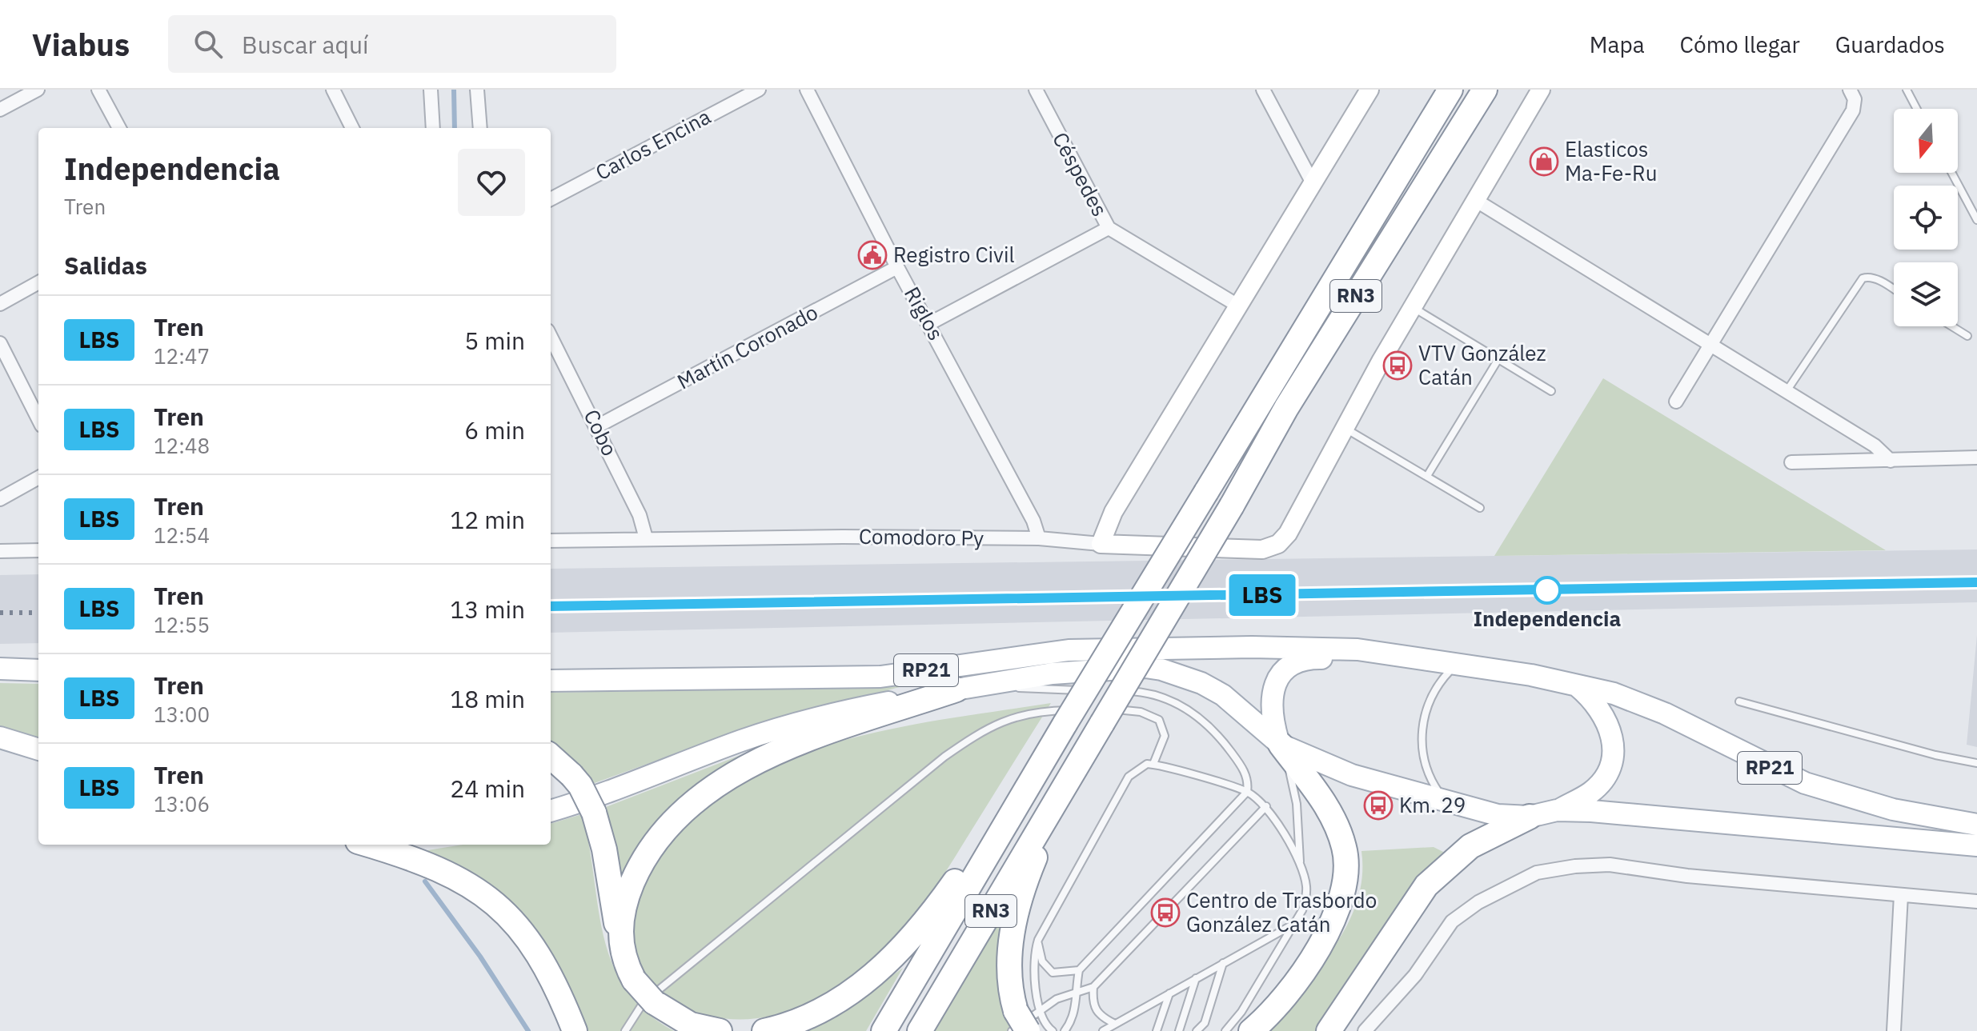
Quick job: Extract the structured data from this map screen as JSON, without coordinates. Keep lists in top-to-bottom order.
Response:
{
  "streets": {
    "highway": ["RN3"],
    "main road": ["RP21"],
    "street": [
      "Carlos Encina",
      "Céspedes",
      "Riglos",
      "Martín Coronado",
      "Cobo",
      "Comodoro Py"
    ]
  },
  "crossings": [
    ["Riglos", "Martín Coronado"],
    ["Riglos", "Comodoro Py"],
    ["Martín Coronado", "Cobo"],
    ["Cobo", "Comodoro Py"]
  ],
  "places": {
    "shop": ["Elasticos Ma-Fe-Ru"],
    "public building": ["Registro Civil"],
    "bus stop": ["VTV González Catán", "Km. 29", "Centro de Trasbordo González Catán"],
    "other": ["Independencia"]
  },
  "north": "bottom",
  "page": {
    "header": "Viabus",
    "search": "Buscar aquí",
    "nav": ["Mapa", "Cómo llegar", "Guardados"],
    "on_map": "LBS",
    "heading": [
      ["Independencia", "Tren"],
      "Salidas"
    ],
    "list": [
      {
        "mark": "LBS",
        "name": "Tren",
        "note": "12:47",
        "value": "5 min"
      },
      {
        "mark": "LBS",
        "name": "Tren",
        "note": "12:48",
        "value": "6 min"
      },
      {
        "mark": "LBS",
        "name": "Tren",
        "note": "12:54",
        "value": "12 min"
      },
      {
        "mark": "LBS",
        "name": "Tren",
        "note": "12:55",
        "value": "13 min"
      },
      {
        "mark": "LBS",
        "name": "Tren",
        "note": "13:00",
        "value": "18 min"
      },
      {
        "mark": "LBS",
        "name": "Tren",
        "note": "13:06",
        "value": "24 min"
      }
    ]
  }
}
